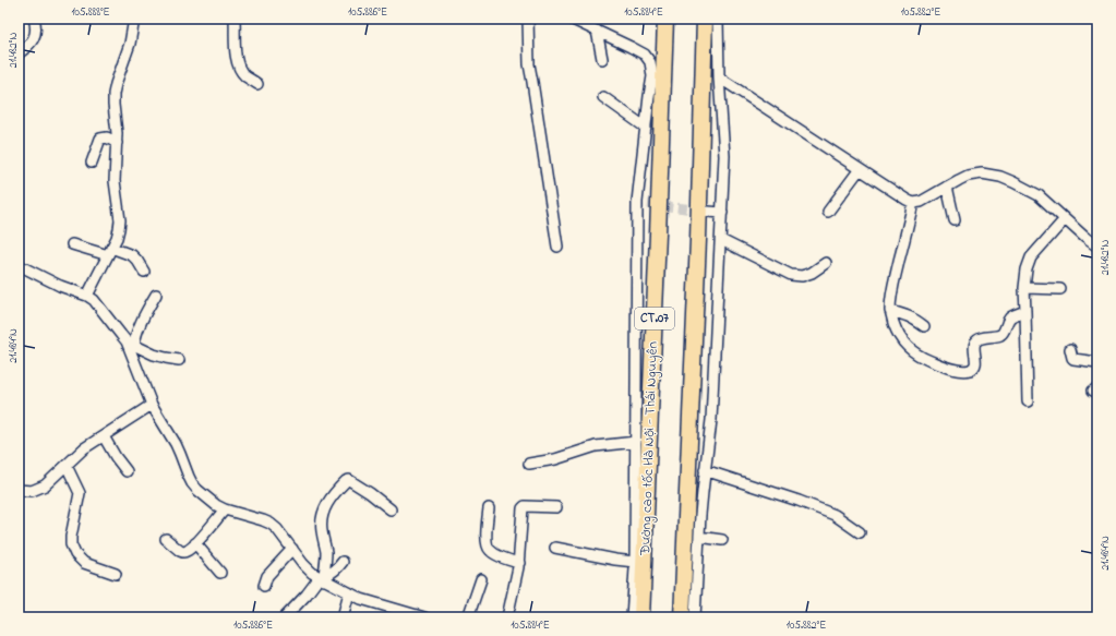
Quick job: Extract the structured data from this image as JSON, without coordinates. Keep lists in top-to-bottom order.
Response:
{
  "streets": {
    "highway": ["CT.07", "Đường cao tốc Hà Nội - Thái Nguyên"]
  },
  "coordinates": [
    "105.888°E",
    "105.886°E",
    "105.884°E",
    "105.882°E",
    "21.482°N",
    "21.484°N"
  ]
}
